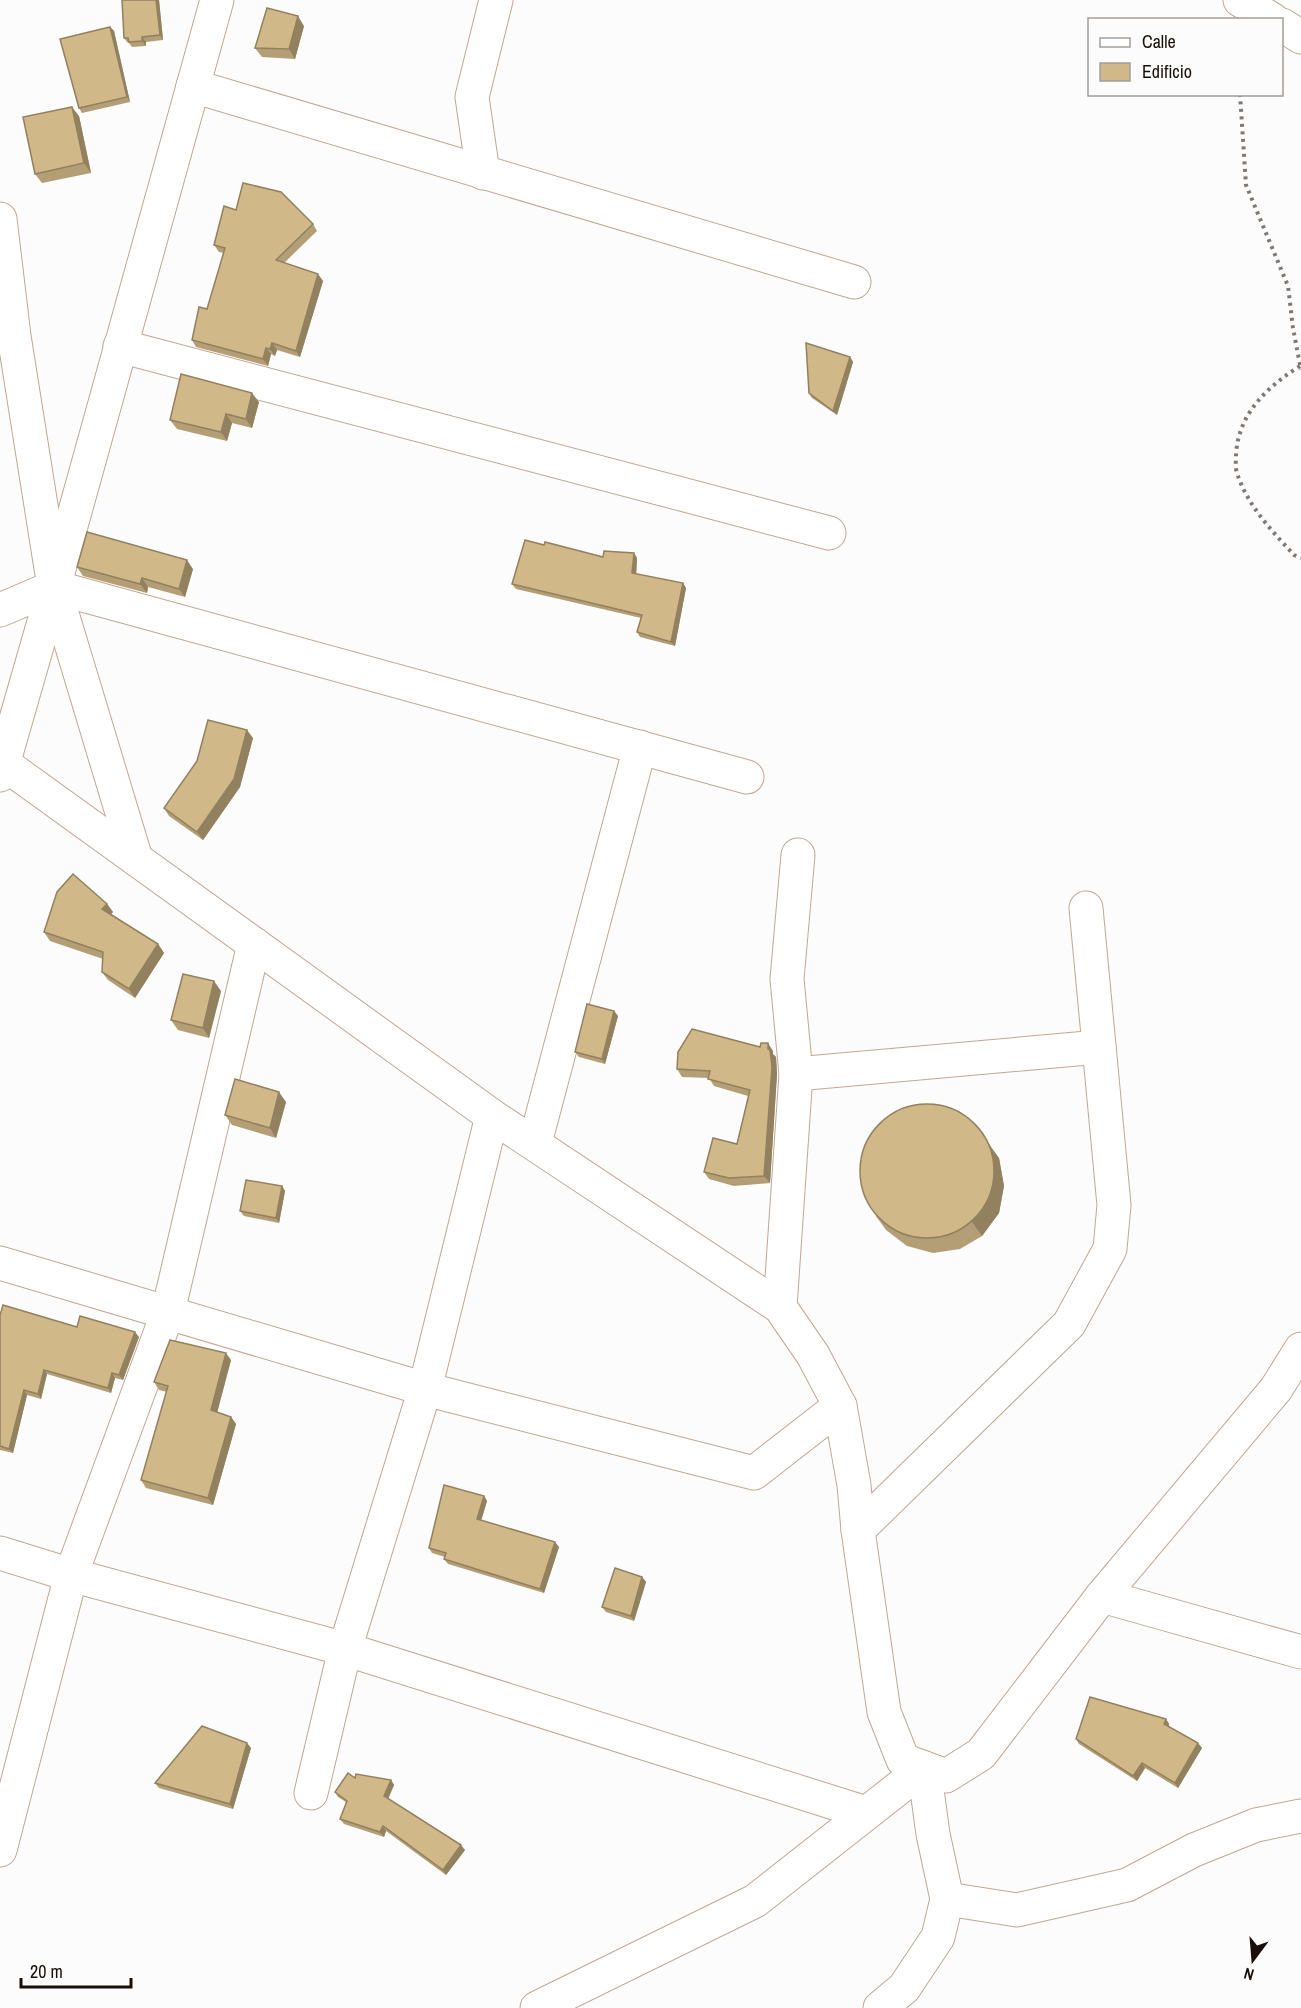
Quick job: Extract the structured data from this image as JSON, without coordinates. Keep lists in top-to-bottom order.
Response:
{
  "legend": ["Calle", "Edificio"],
  "scale_bar": "20 m",
  "north": "bottom"
}
